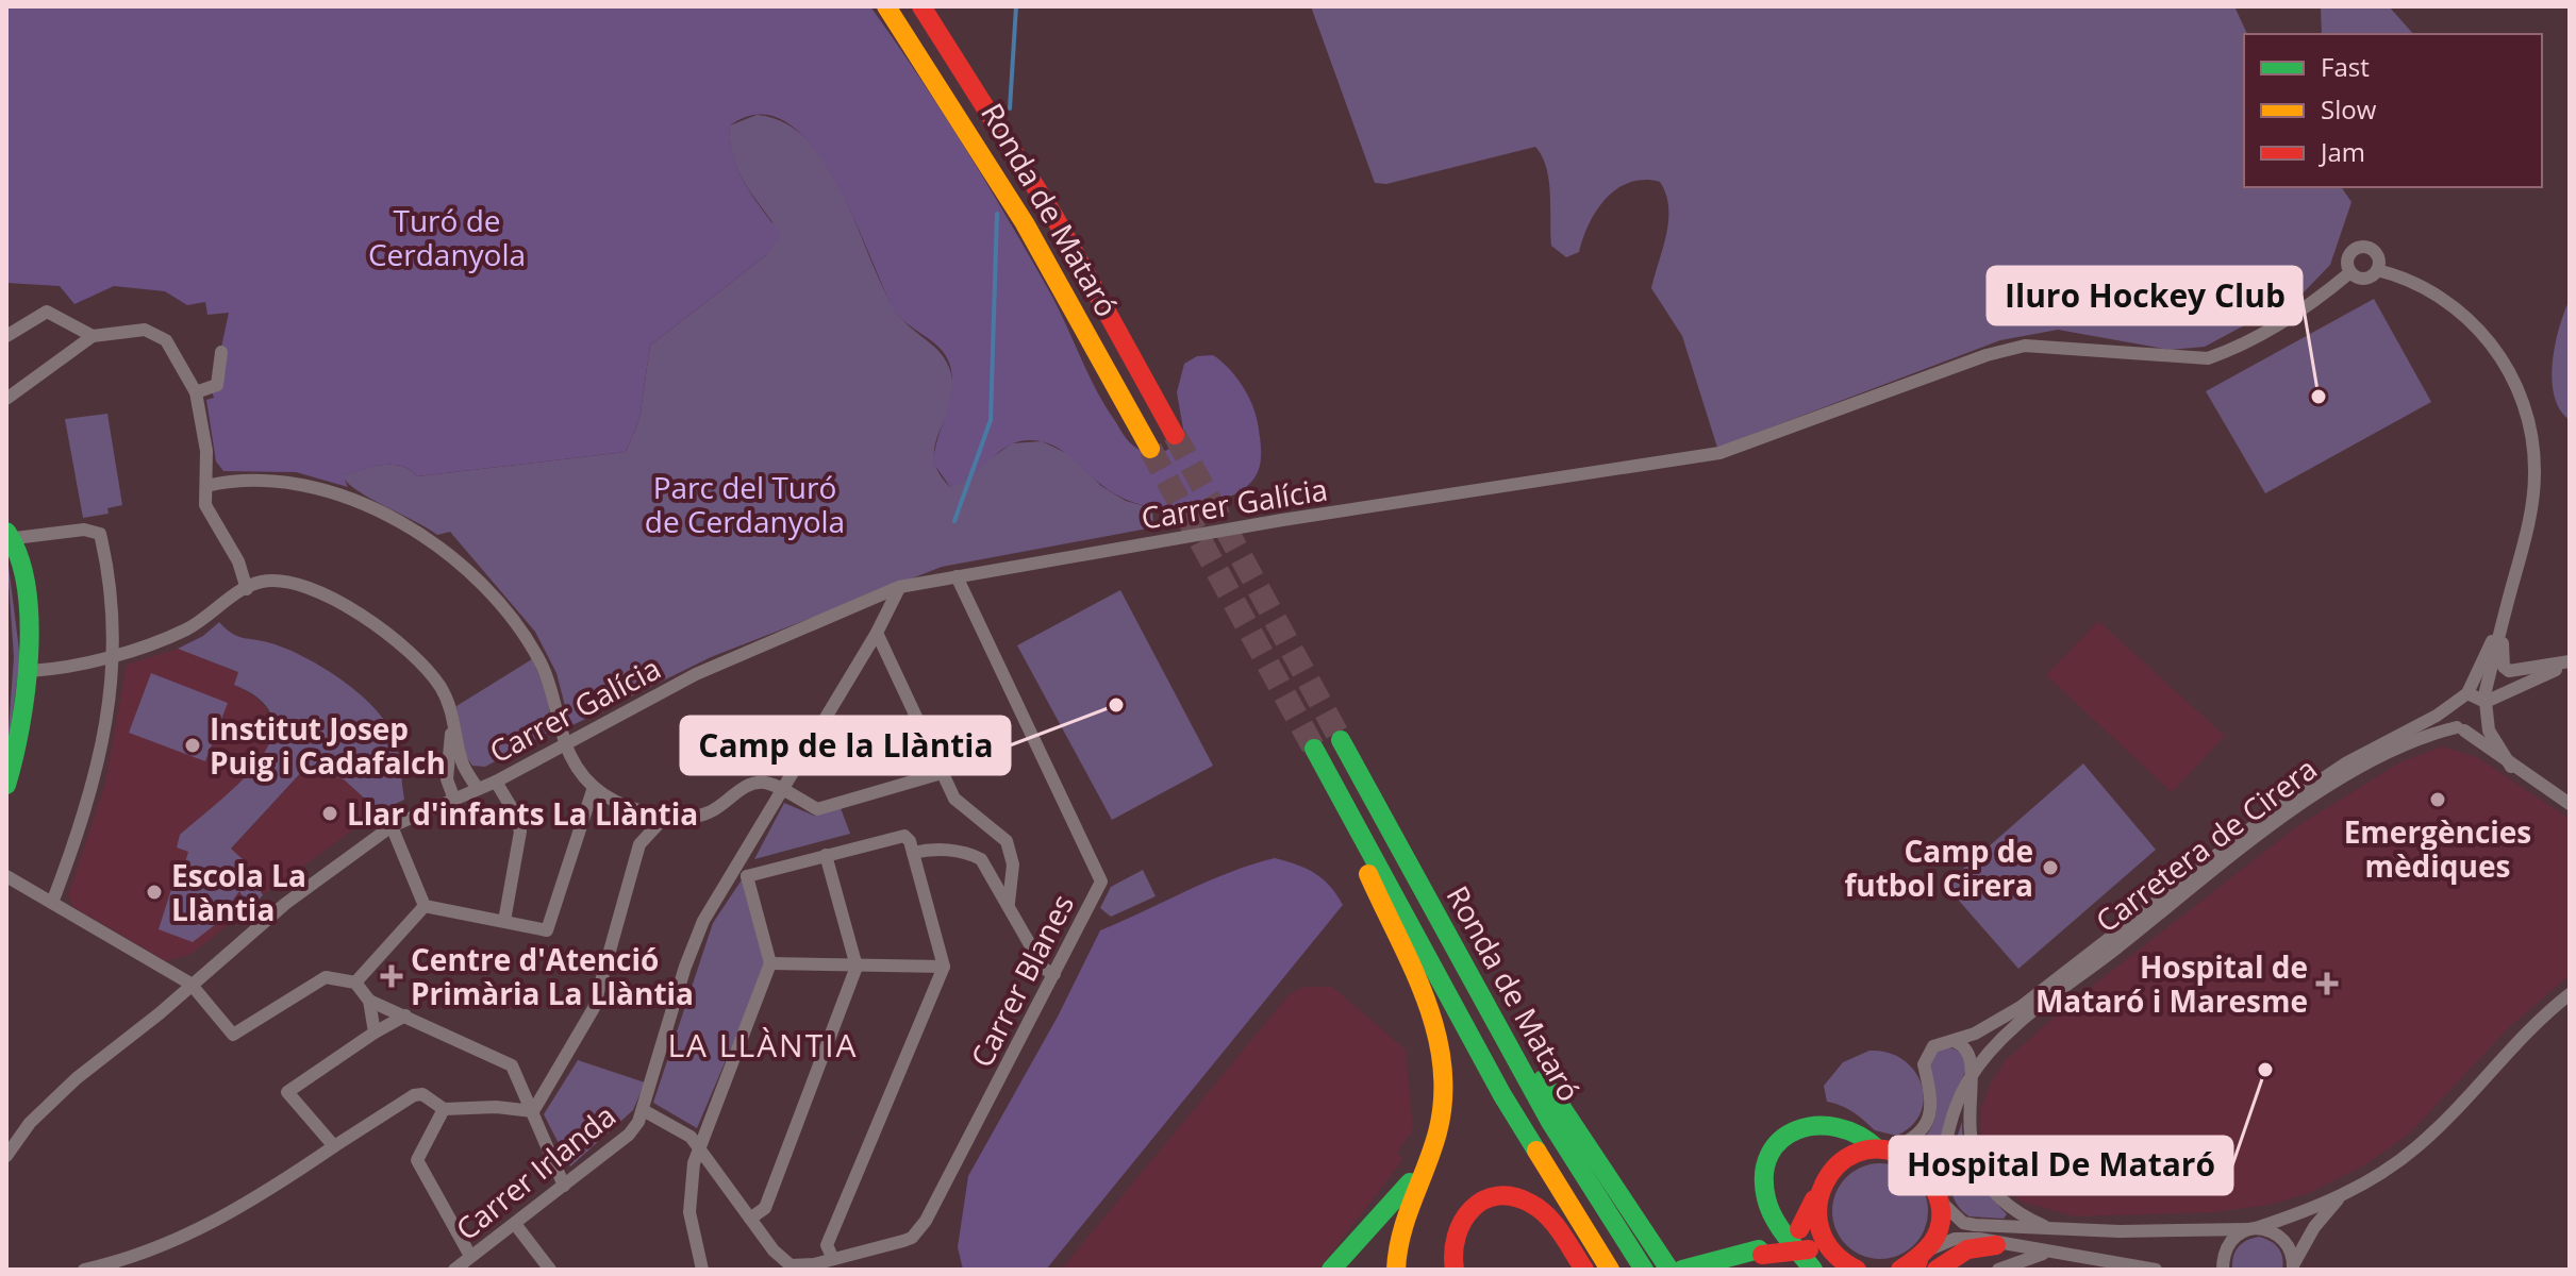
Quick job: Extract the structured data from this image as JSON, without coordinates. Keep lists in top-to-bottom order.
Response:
{
  "streets": {
    "main road": ["Ronda de Mataró"],
    "street": [
      "Carrer Galícia",
      "Carretera de Cirera",
      "Carrer Blanes",
      "Carrer Irlanda"
    ]
  },
  "crossings": [
    ["Carrer Galícia", "Carrer Blanes"]
  ],
  "districts": ["LA LLÀNTIA"],
  "parks": ["Turó de Cerdanyola", "Parc del Turó de Cerdanyola"],
  "places": {
    "other": [
      "Iluro Hockey Club",
      "Camp de la Llàntia",
      "Institut Josep Puig i Cadafalch",
      "Emergències mèdiques",
      "Llar d'infants La Llàntia",
      "Camp de futbol Cirera",
      "Escola La Llàntia",
      "Hospital De Mataró"
    ],
    "health": ["Centre d'Atenció Primària La Llàntia", "Hospital de Mataró i Maresme"]
  },
  "legend": ["Fast", "Slow", "Jam"]
}
